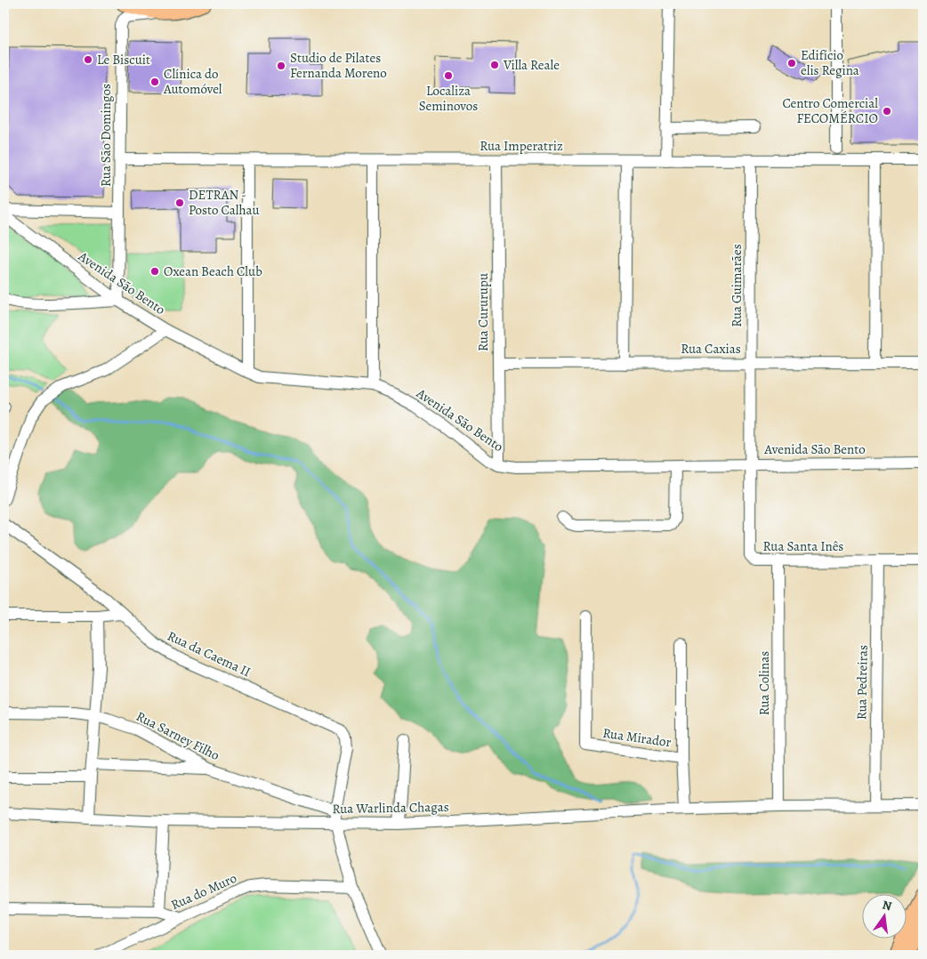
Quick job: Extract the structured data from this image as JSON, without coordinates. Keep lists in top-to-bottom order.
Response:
{
  "streets": {
    "street": [
      "Rua São Domingos",
      "Rua Imperatriz",
      "Avenida São Bento",
      "Rua Guimarães",
      "Rua Cururupu",
      "Rua Caxias",
      "Rua Santa Inês",
      "Rua da Caema II",
      "Rua Pedreiras",
      "Rua Colinas",
      "Rua Sarney Filho",
      "Rua Mirador",
      "Rua Warlinda Chagas",
      "Rua do Muro"
    ]
  },
  "crossings": [
    ["Rua São Domingos", "Rua Imperatriz"],
    ["Rua São Domingos", "Avenida São Bento"],
    ["Rua Imperatriz", "Rua Guimarães"],
    ["Rua Imperatriz", "Rua Cururupu"],
    ["Avenida São Bento", "Rua Guimarães"],
    ["Avenida São Bento", "Rua Cururupu"],
    ["Avenida São Bento", "Rua Santa Inês"],
    ["Rua Guimarães", "Rua Caxias"],
    ["Rua Guimarães", "Rua Santa Inês"],
    ["Rua Cururupu", "Rua Caxias"],
    ["Rua Santa Inês", "Rua Pedreiras"],
    ["Rua Santa Inês", "Rua Colinas"],
    ["Rua da Caema II", "Rua Sarney Filho"],
    ["Rua da Caema II", "Rua Warlinda Chagas"],
    ["Rua da Caema II", "Rua do Muro"],
    ["Rua Pedreiras", "Rua Warlinda Chagas"],
    ["Rua Colinas", "Rua Warlinda Chagas"],
    ["Rua Mirador", "Rua Warlinda Chagas"]
  ],
  "places": [
    "Le Biscuit",
    "Edifício elis Regina",
    "Villa Reale",
    "Studio de Pilates Fernanda Moreno",
    "Localiza Seminovos",
    "Clínica do Automóvel",
    "Centro Comercial FECOMÉRCIO",
    "DETRAN - Posto Calhau",
    "Oxean Beach Club"
  ],
  "north": "top"
}
